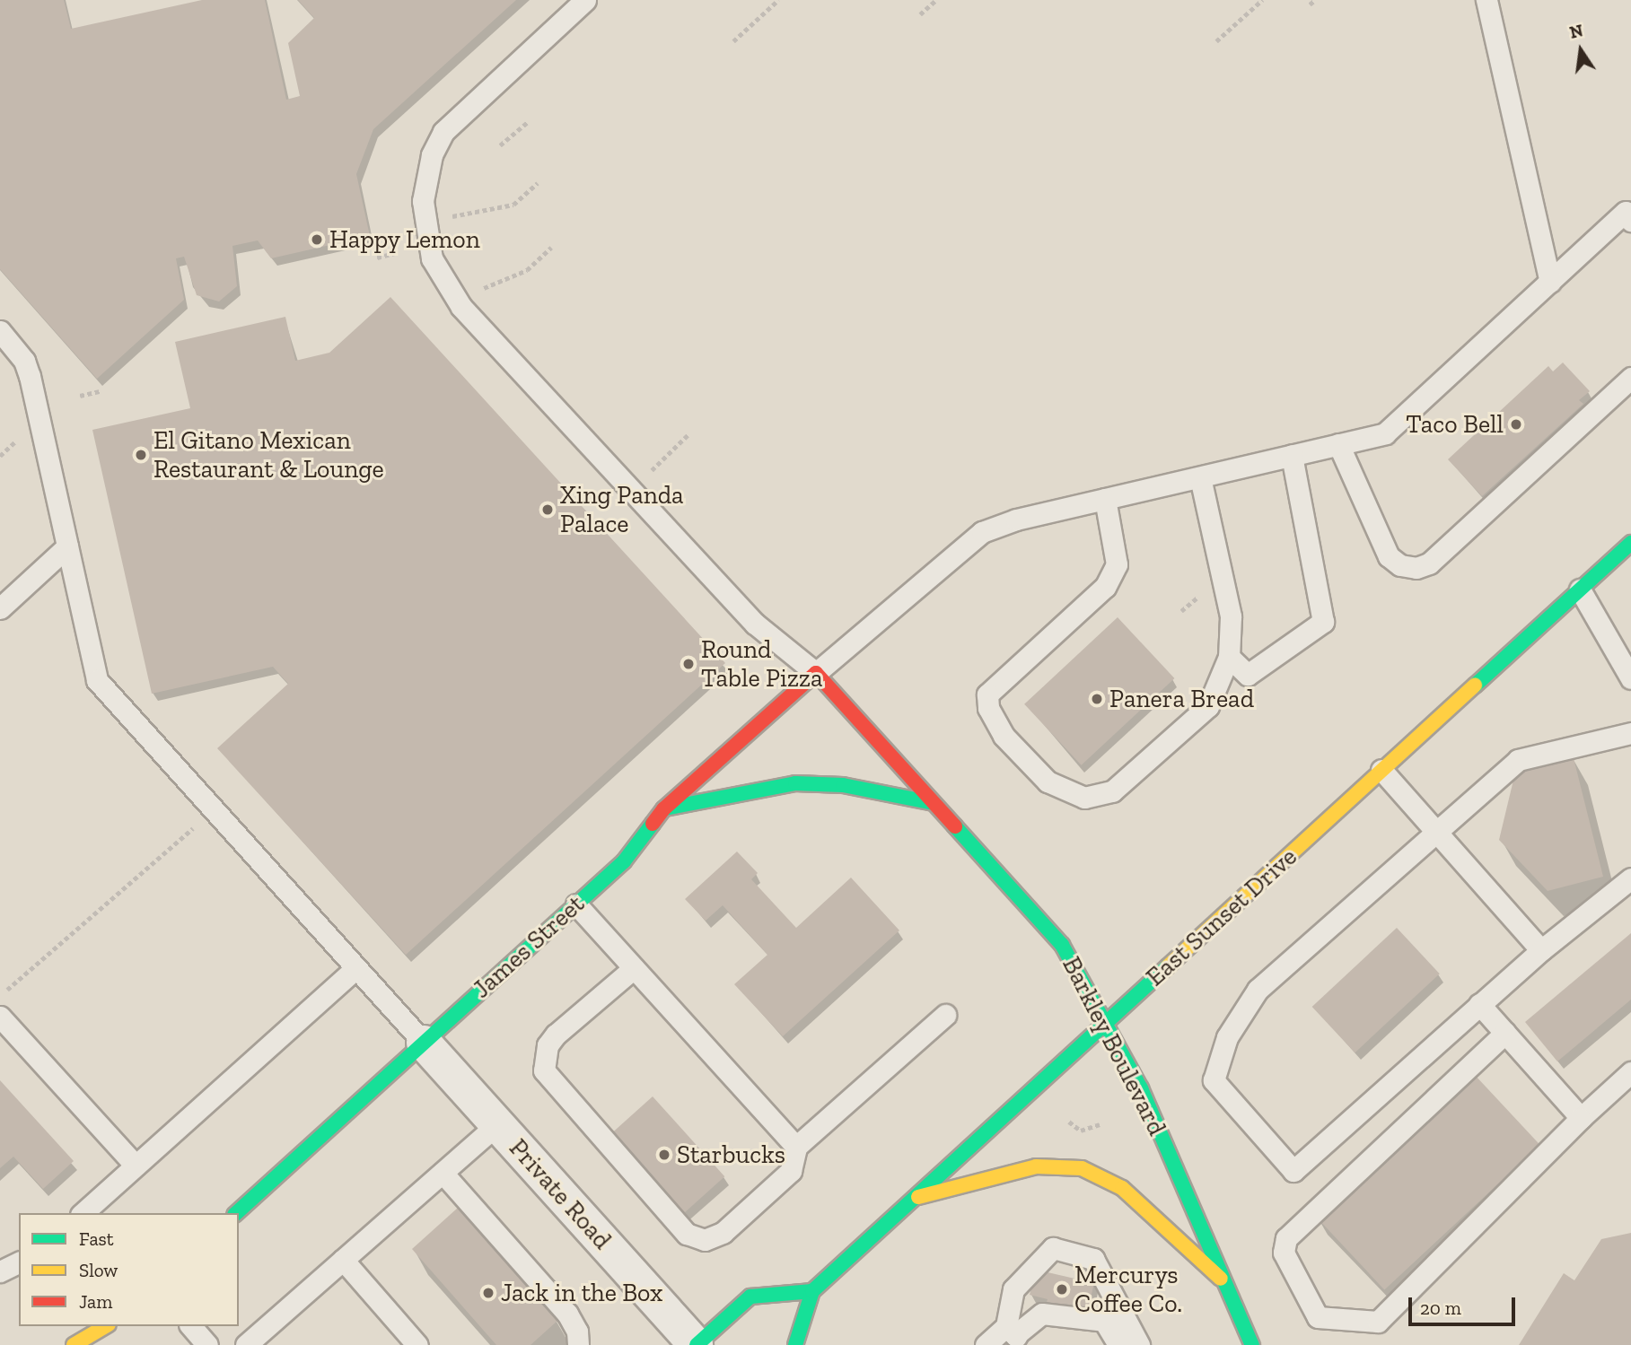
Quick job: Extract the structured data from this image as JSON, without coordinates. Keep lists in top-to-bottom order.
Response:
{
  "streets": {
    "main road": ["East Sunset Drive", "James Street", "Barkley Boulevard"],
    "street": ["Private Road"]
  },
  "crossings": [
    ["East Sunset Drive", "Barkley Boulevard"],
    ["James Street", "Barkley Boulevard"],
    ["James Street", "Private Road"]
  ],
  "places": [
    "Happy Lemon",
    "Taco Bell",
    "El Gitano Mexican Restaurant & Lounge",
    "Xing Panda Palace",
    "Round Table Pizza",
    "Panera Bread",
    "Starbucks",
    "Mercurys Coffee Co.",
    "Jack in the Box"
  ],
  "legend": ["Fast", "Slow", "Jam"],
  "scale_bar": "20 m",
  "north": "top"
}
